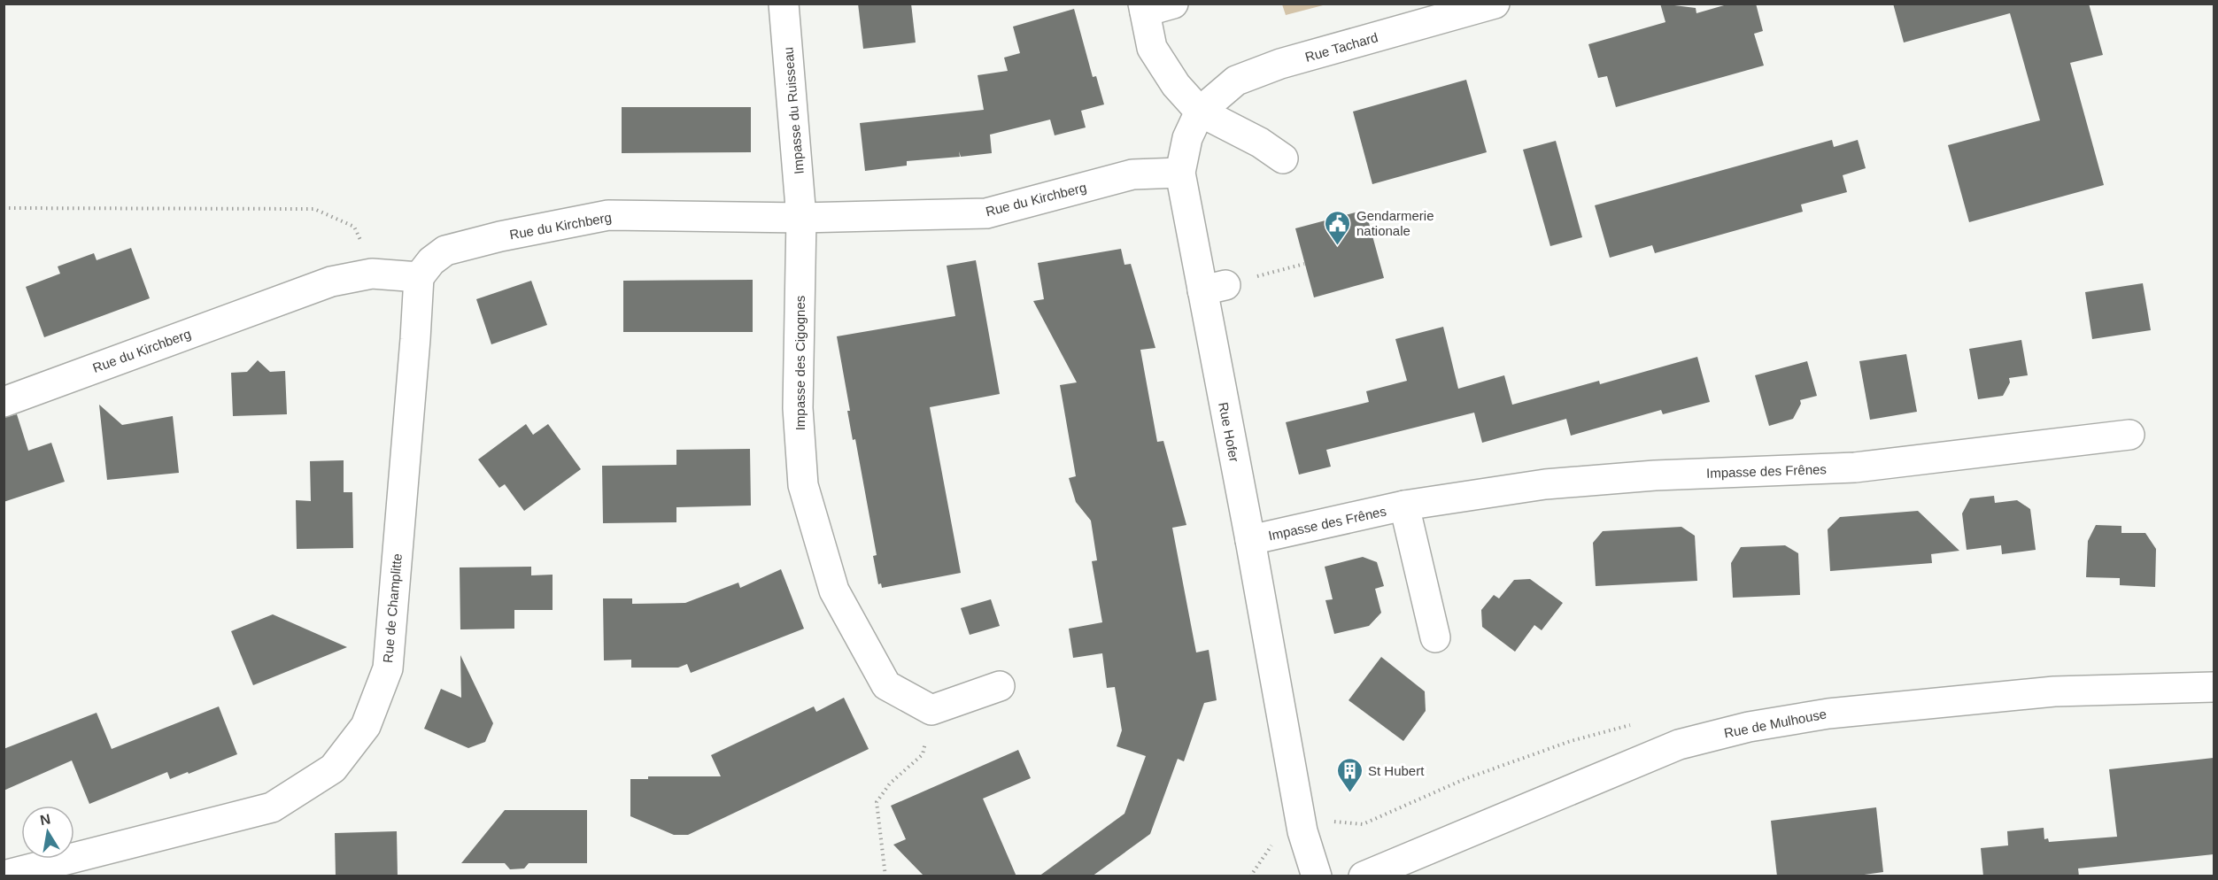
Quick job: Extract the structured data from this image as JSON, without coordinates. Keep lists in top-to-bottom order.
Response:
{
  "streets": {
    "street": [
      "Rue Tachard",
      "Impasse du Ruisseau",
      "Rue du Kirchberg",
      "Impasse des Cigognes",
      "Rue Hofer",
      "Impasse des Frênes",
      "Rue de Champlitte",
      "Rue de Mulhouse"
    ]
  },
  "crossings": [
    ["Rue Tachard", "Rue Hofer"],
    ["Impasse du Ruisseau", "Rue du Kirchberg"],
    ["Impasse du Ruisseau", "Impasse des Cigognes"],
    ["Rue du Kirchberg", "Impasse des Cigognes"],
    ["Rue du Kirchberg", "Rue Hofer"],
    ["Rue du Kirchberg", "Rue de Champlitte"],
    ["Rue Hofer", "Impasse des Frênes"]
  ],
  "places": {
    "public building": ["Gendarmerie nationale"],
    "building": ["St Hubert"]
  },
  "north": "top"
}
